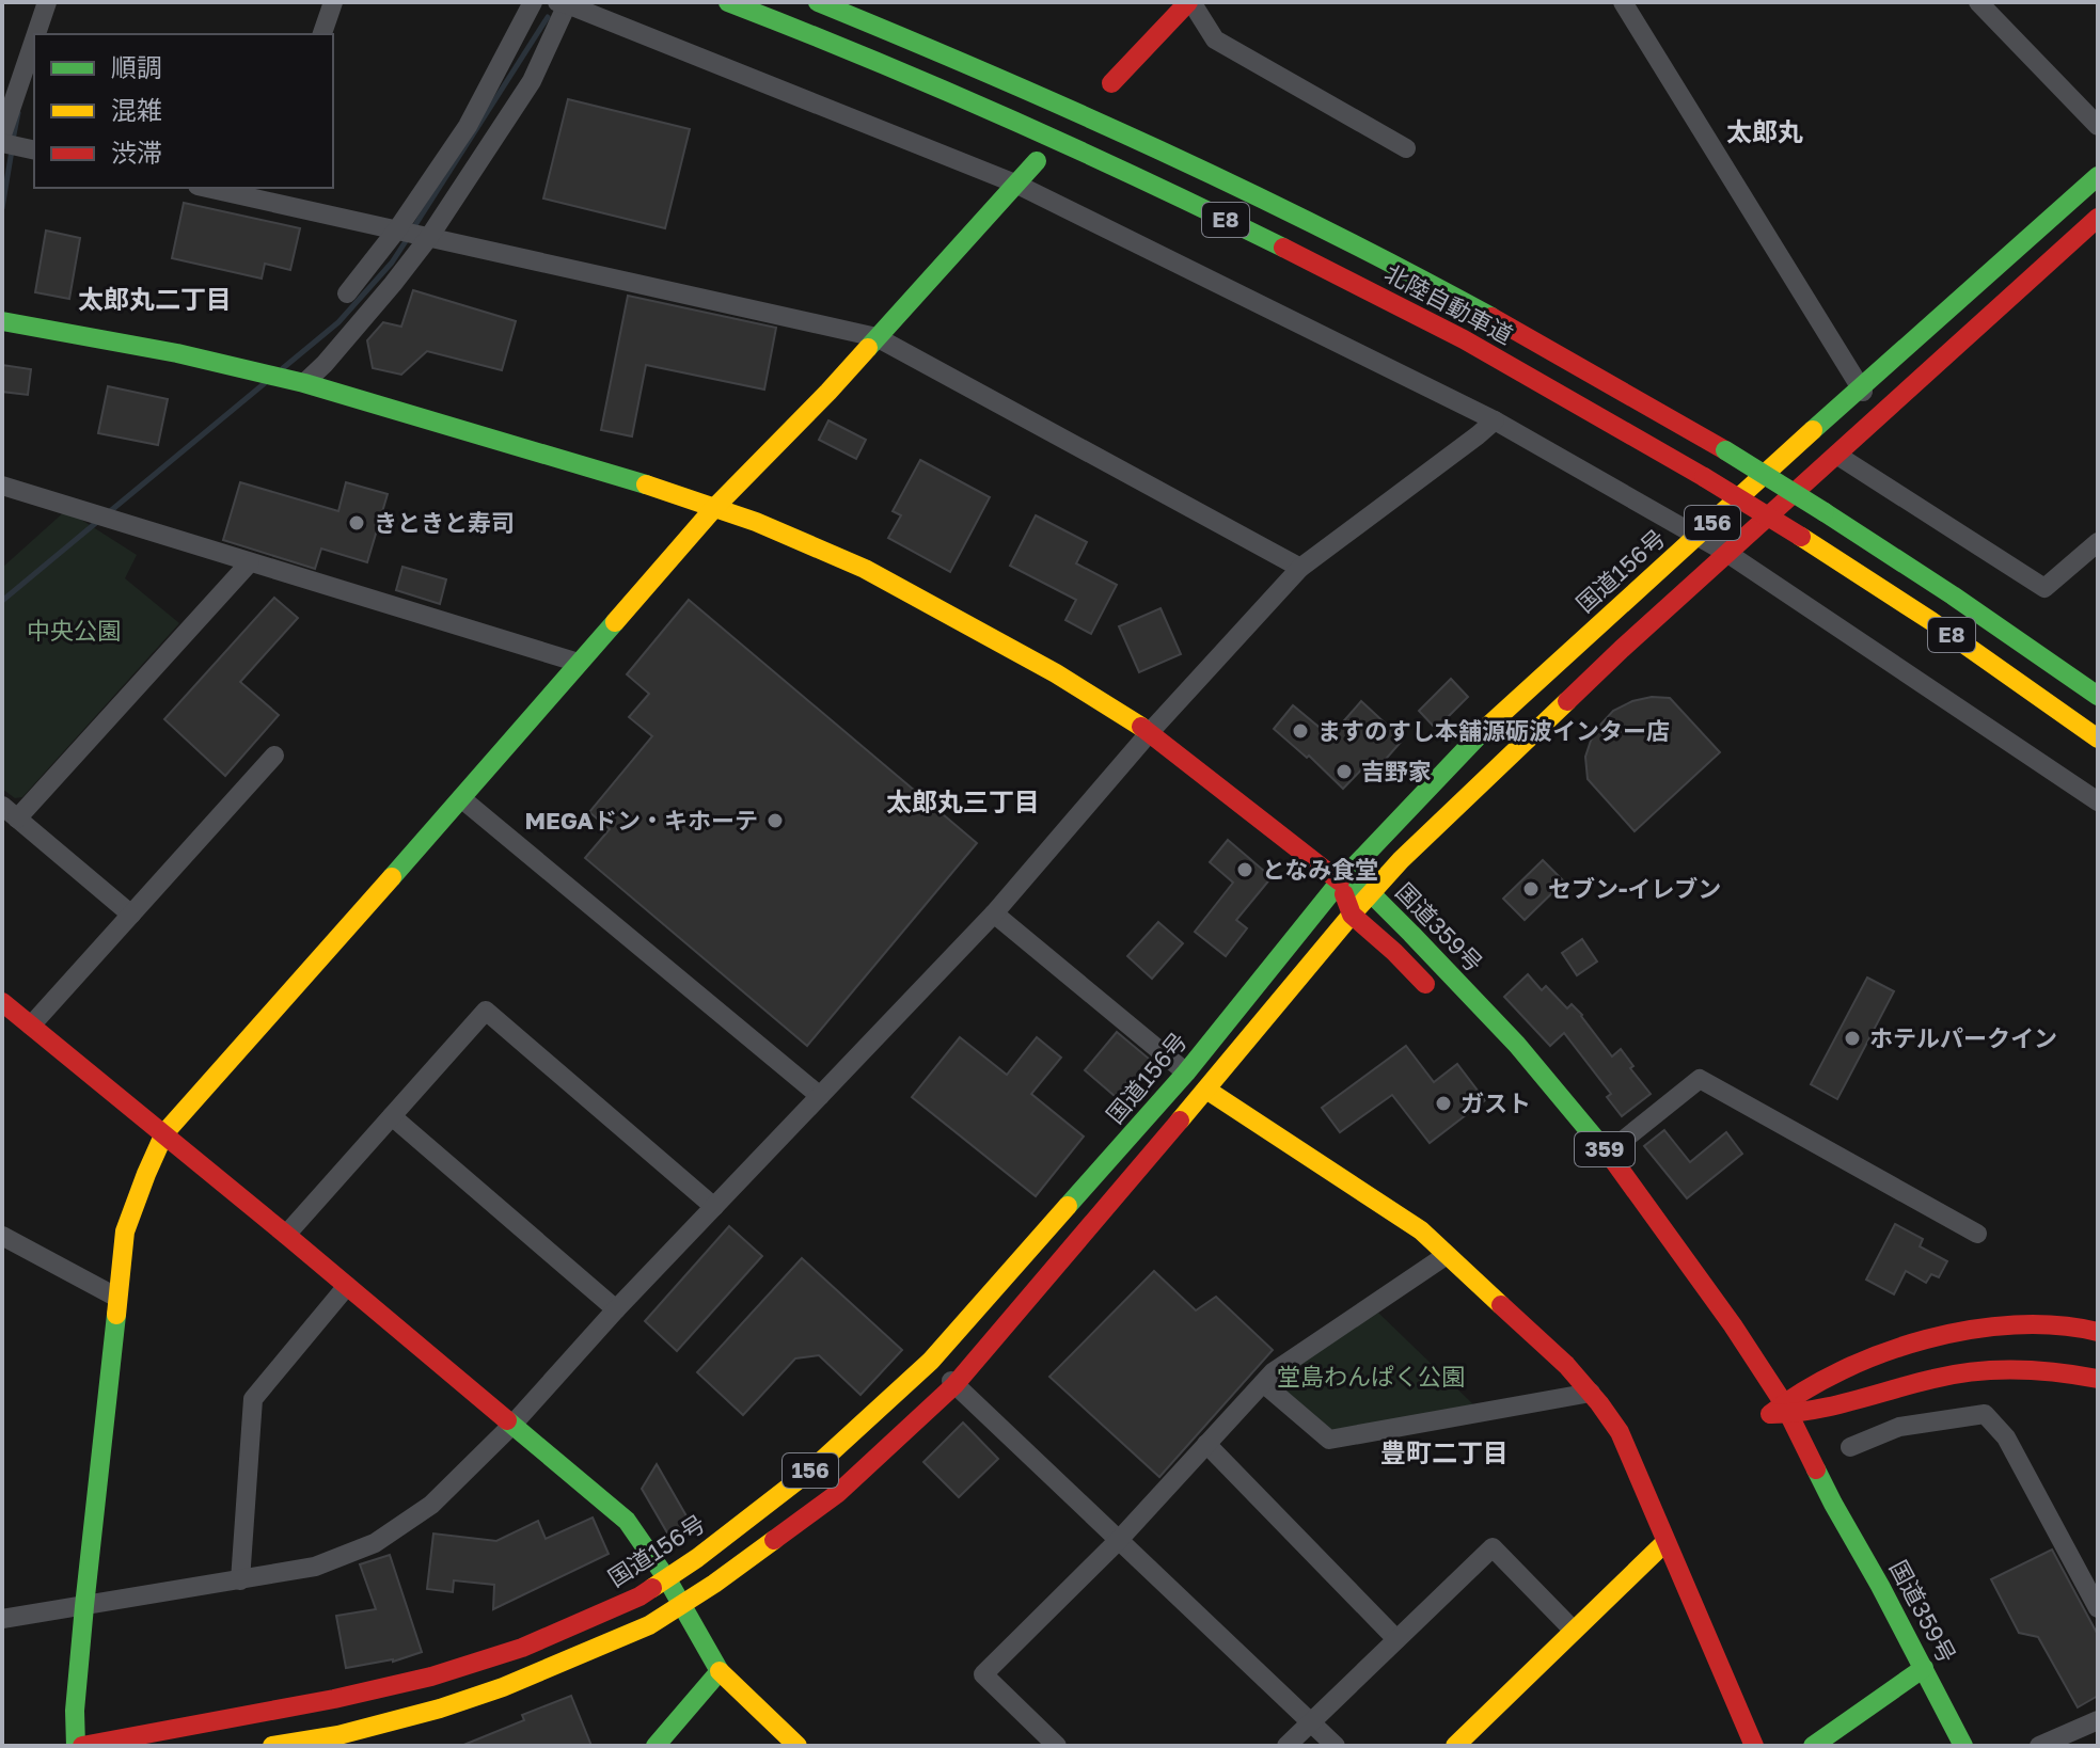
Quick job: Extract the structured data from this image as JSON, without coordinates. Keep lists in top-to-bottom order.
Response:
{
  "streets": {
    "main road": [
      "E8",
      "北陸自動車道",
      "156",
      "国道156号",
      "国道359号",
      "359"
    ]
  },
  "crossings": [
    ["156", "国道359号"],
    ["国道156号", "国道359号"]
  ],
  "districts": [
    "太郎丸",
    "太郎丸二丁目",
    "太郎丸三丁目",
    "豊町二丁目"
  ],
  "parks": ["中央公園", "堂島わんぱく公園"],
  "places": [
    "きときと寿司",
    "ますのすし本舗源砺波インター店",
    "吉野家",
    "MEGAドン・キホーテ",
    "となみ食堂",
    "セブン-イレブン",
    "ホテルパークイン",
    "ガスト"
  ],
  "legend": ["順調", "混雑", "渋滞"]
}
